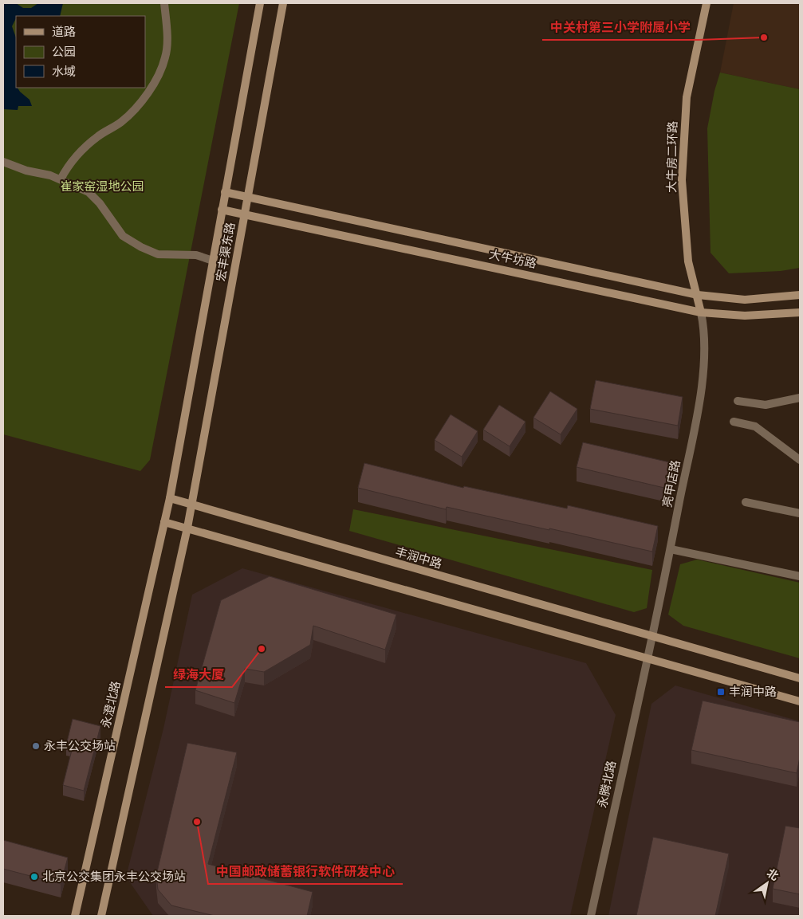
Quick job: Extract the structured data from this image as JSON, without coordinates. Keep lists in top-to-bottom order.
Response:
{
  "streets": {
    "street": [
      "大牛房二环路",
      "宏丰渠东路",
      "大牛坊路",
      "亮甲店路",
      "丰润中路",
      "永澄北路",
      "永腾北路"
    ]
  },
  "crossings": [
    ["大牛房二环路", "大牛坊路"],
    ["大牛房二环路", "亮甲店路"],
    ["宏丰渠东路", "大牛坊路"],
    ["宏丰渠东路", "丰润中路"],
    ["宏丰渠东路", "永澄北路"],
    ["大牛坊路", "亮甲店路"],
    ["亮甲店路", "丰润中路"],
    ["亮甲店路", "永腾北路"],
    ["丰润中路", "永澄北路"]
  ],
  "parks": ["崔家窑湿地公园"],
  "places": {
    "other": [
      "中关村第三小学附属小学",
      "绿海大厦",
      "永丰公交场站",
      "中国邮政储蓄银行软件研发中心",
      "北京公交集团永丰公交场站"
    ],
    "transit": ["丰润中路"]
  },
  "legend": ["道路", "公园", "水域"],
  "north": "top right"
}
